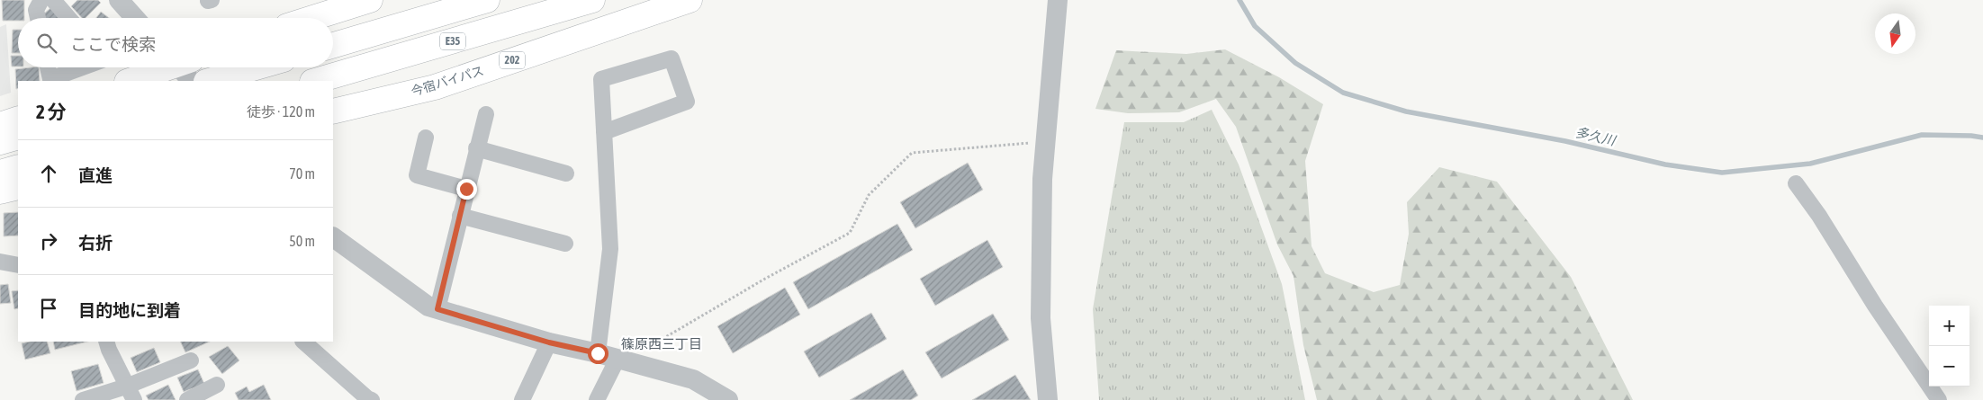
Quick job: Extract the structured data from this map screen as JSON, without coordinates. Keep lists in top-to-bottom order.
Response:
{
  "streets": {
    "highway": ["E35", "202", "今宿バイパス"]
  },
  "districts": ["篠原西三丁目"],
  "water": ["多久川"],
  "north": "bottom",
  "page": {
    "search": "ここで検索",
    "heading": ["2 分", "徒歩 · 120 m"],
    "list": [
      ["直進", "70 m"],
      ["右折", "50 m"],
      "目的地に到着"
    ],
    "map_buttons": ["+", "−"]
  }
}
